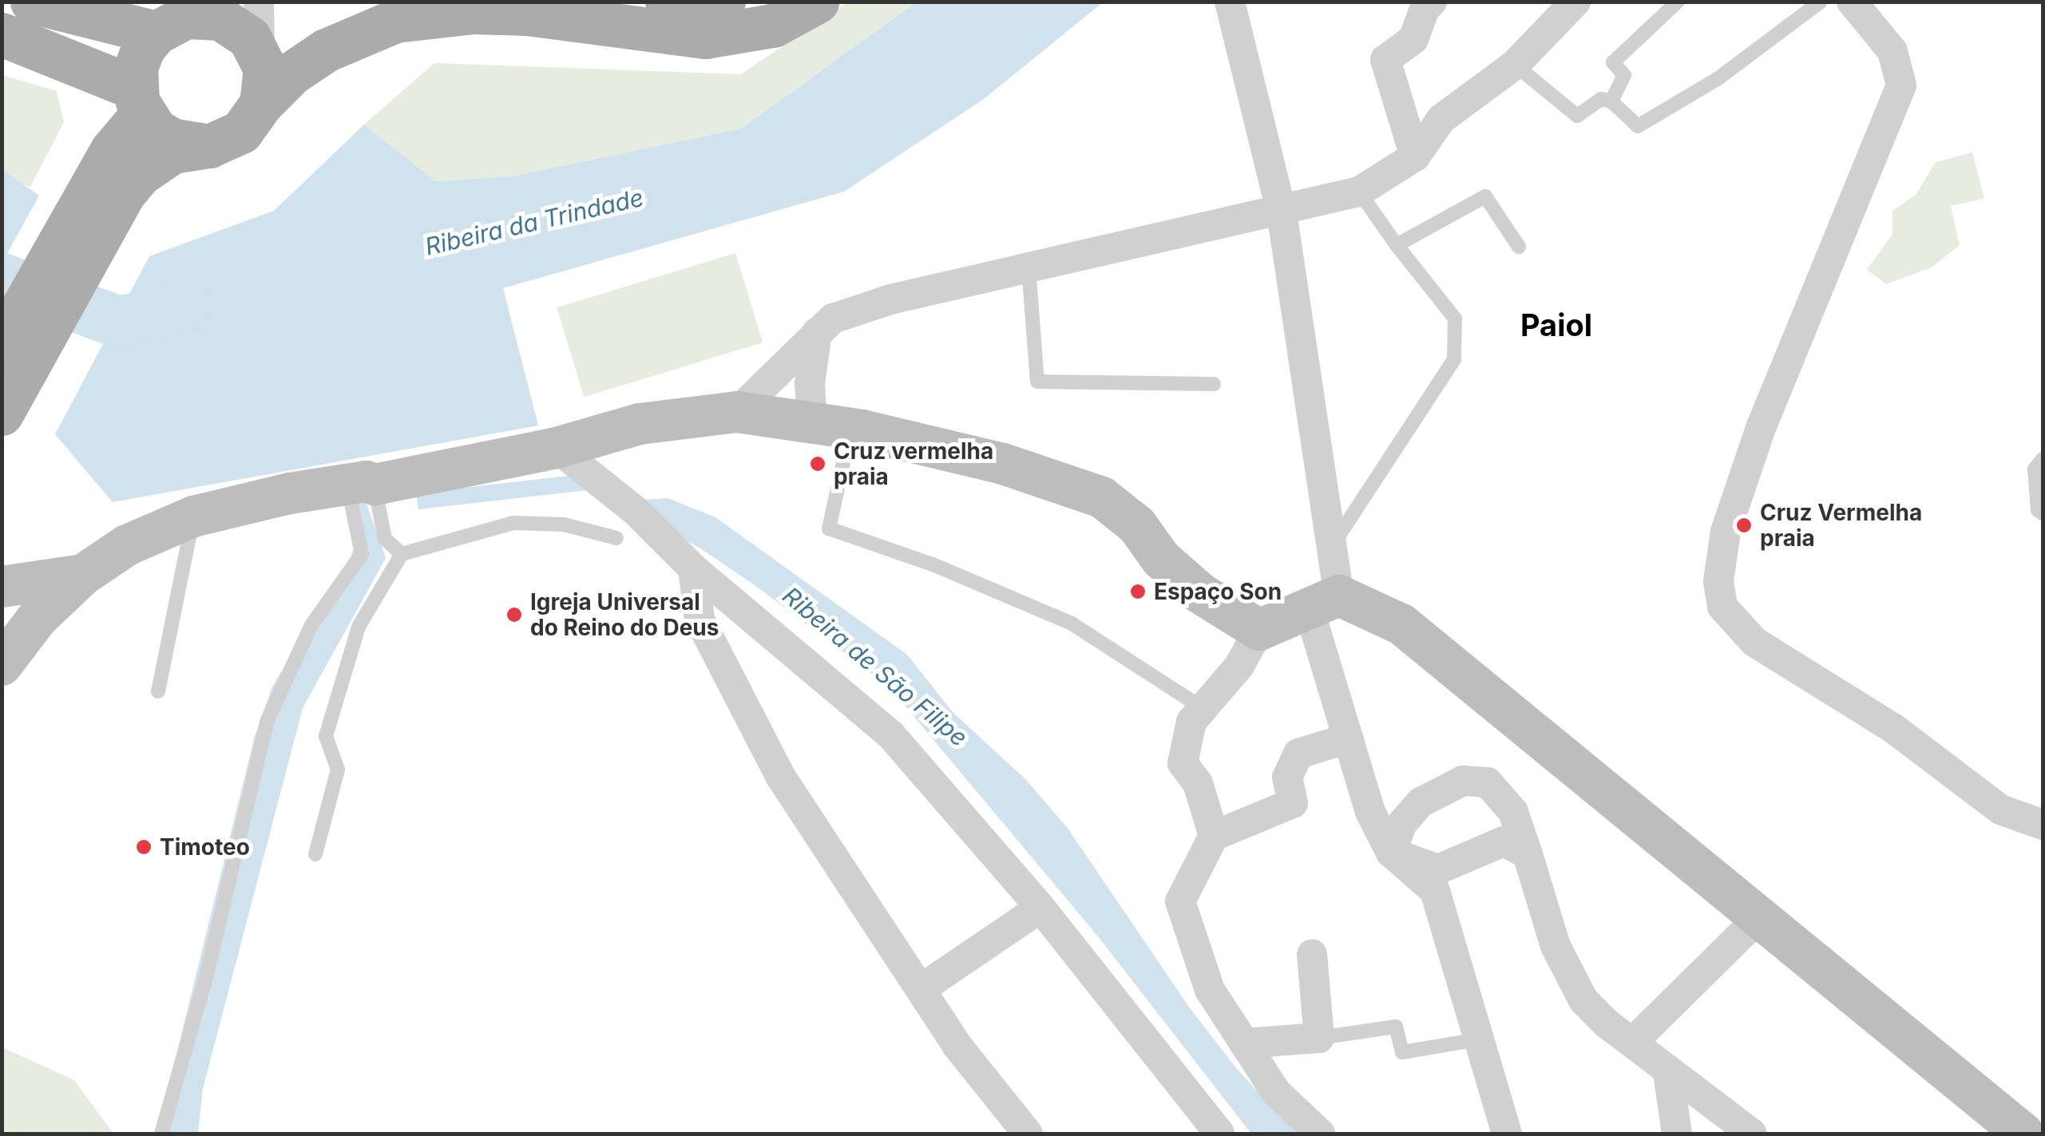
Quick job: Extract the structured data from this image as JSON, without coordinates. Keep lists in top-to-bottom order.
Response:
{
  "districts": ["Paiol"],
  "water": ["Ribeira da Trindade", "Ribeira de São Filipe"],
  "places": [
    "Cruz vermelha praia",
    "Cruz Vermelha praia",
    "Espaço Son",
    "Igreja Universal do Reino do Deus",
    "Timoteo"
  ]
}
